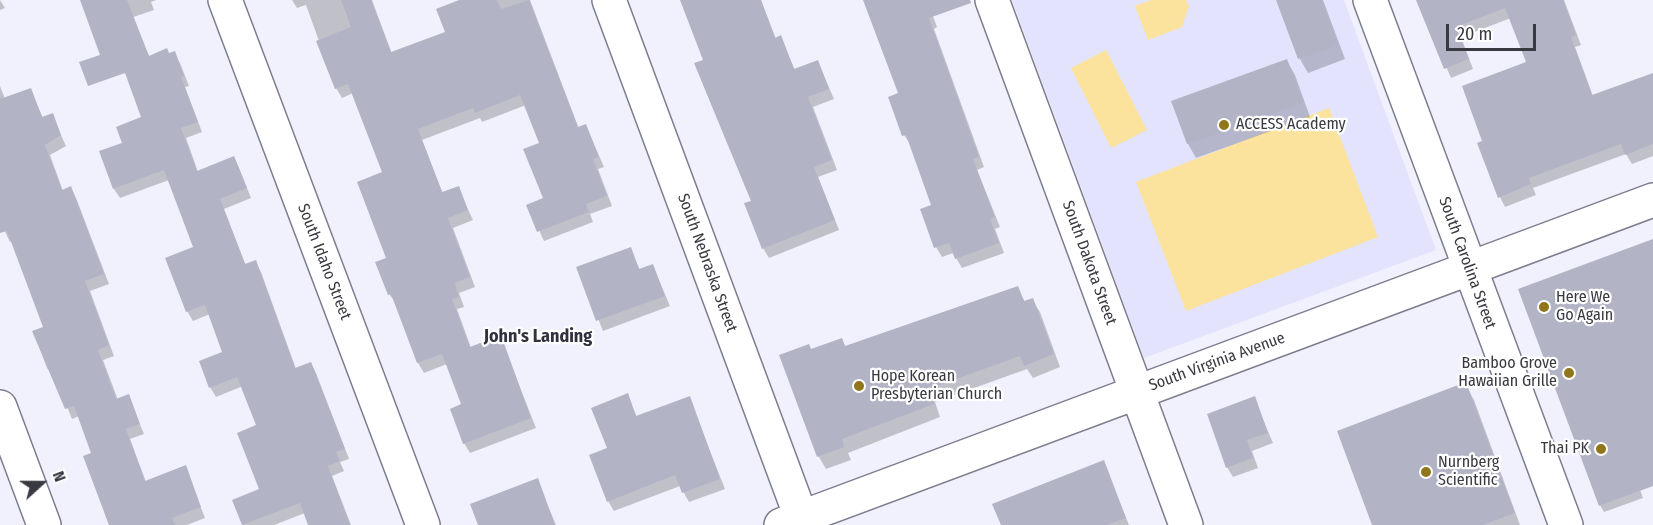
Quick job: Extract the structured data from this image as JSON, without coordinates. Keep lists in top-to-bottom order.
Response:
{
  "streets": {
    "street": [
      "South Idaho Street",
      "South Nebraska Street",
      "South Dakota Street",
      "South Carolina Street",
      "South Virginia Avenue"
    ]
  },
  "crossings": [
    ["South Nebraska Street", "South Virginia Avenue"],
    ["South Dakota Street", "South Virginia Avenue"],
    ["South Carolina Street", "South Virginia Avenue"]
  ],
  "districts": ["John's Landing"],
  "places": [
    "ACCESS Academy",
    "Here We Go Again",
    "Bamboo Grove Hawaiian Grille",
    "Hope Korean Presbyterian Church",
    "Thai PK",
    "Nurnberg Scientific"
  ],
  "scale_bar": "20 m",
  "north": "right"
}
